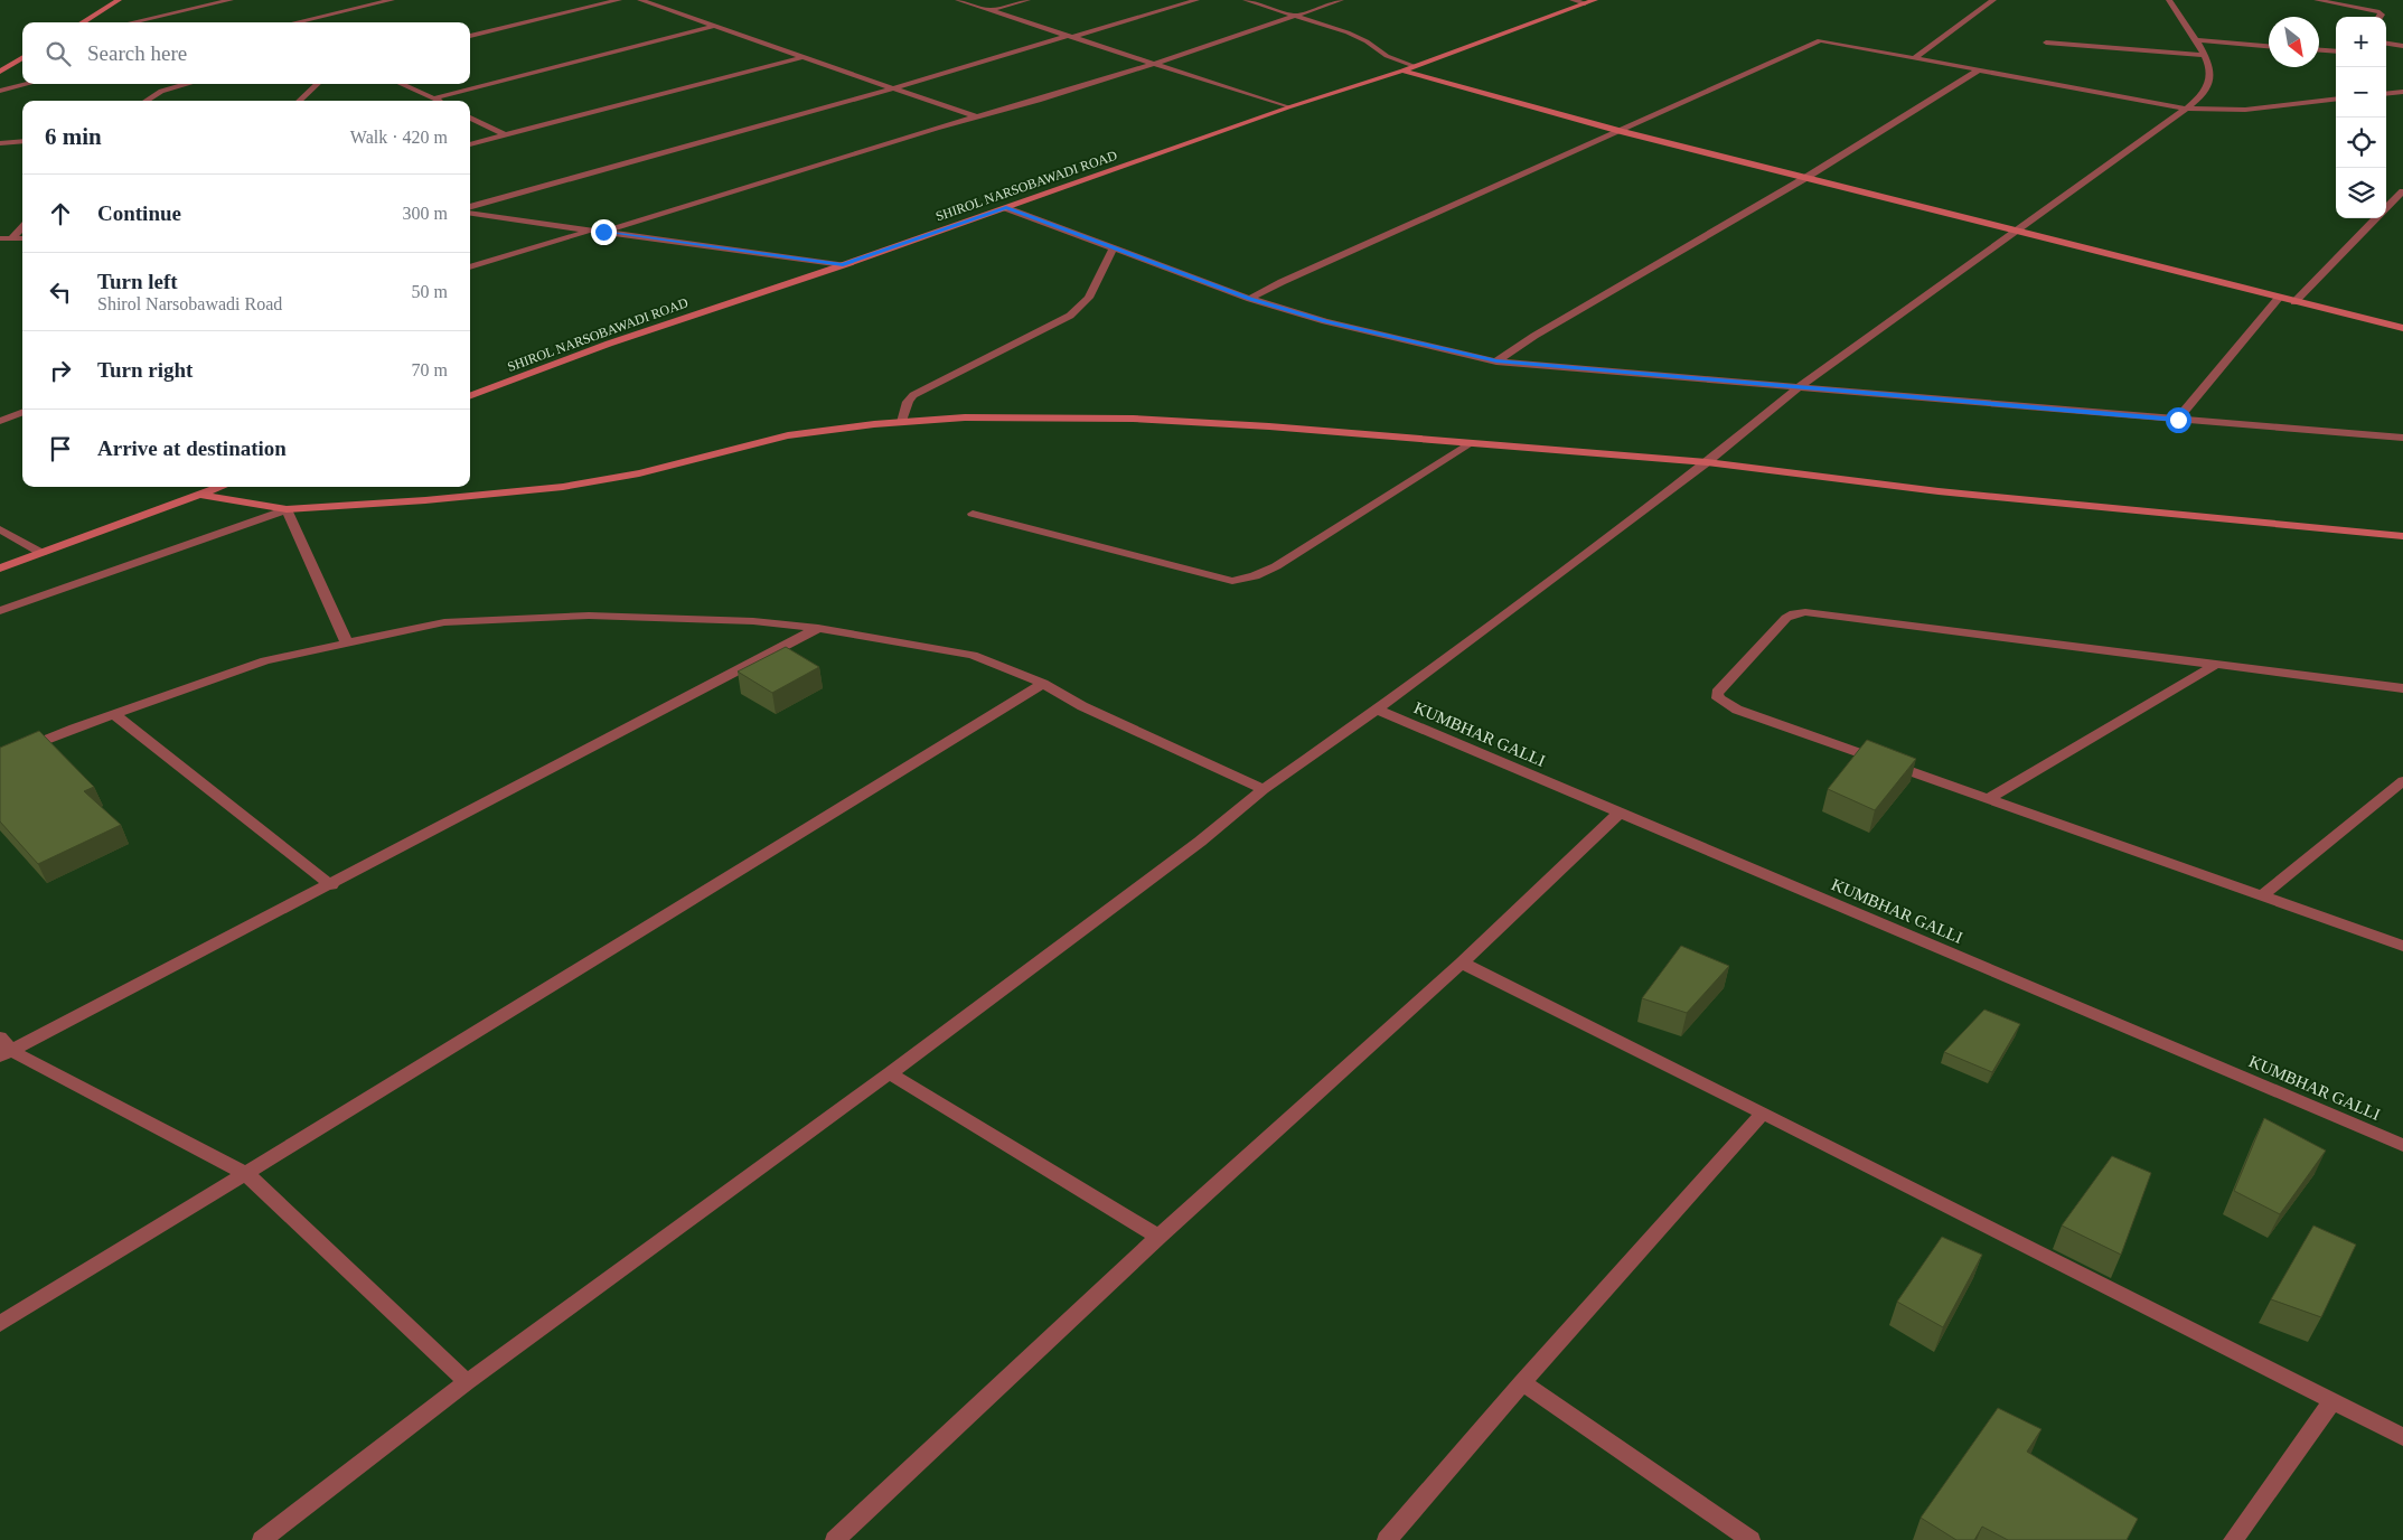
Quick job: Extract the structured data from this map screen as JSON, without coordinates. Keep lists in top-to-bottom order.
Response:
{
  "streets": {
    "street": ["SHIROL NARSOBAWADI ROAD", "KUMBHAR GALLI"]
  },
  "north": "bottom right",
  "page": {
    "map_buttons": ["+", "−"],
    "search": "Search here",
    "heading": ["6 min", "Walk · 420 m"],
    "list": [
      ["Continue", "300 m"],
      ["Turn left", "Shirol Narsobawadi Road", "50 m"],
      ["Turn right", "70 m"],
      "Arrive at destination"
    ]
  }
}
